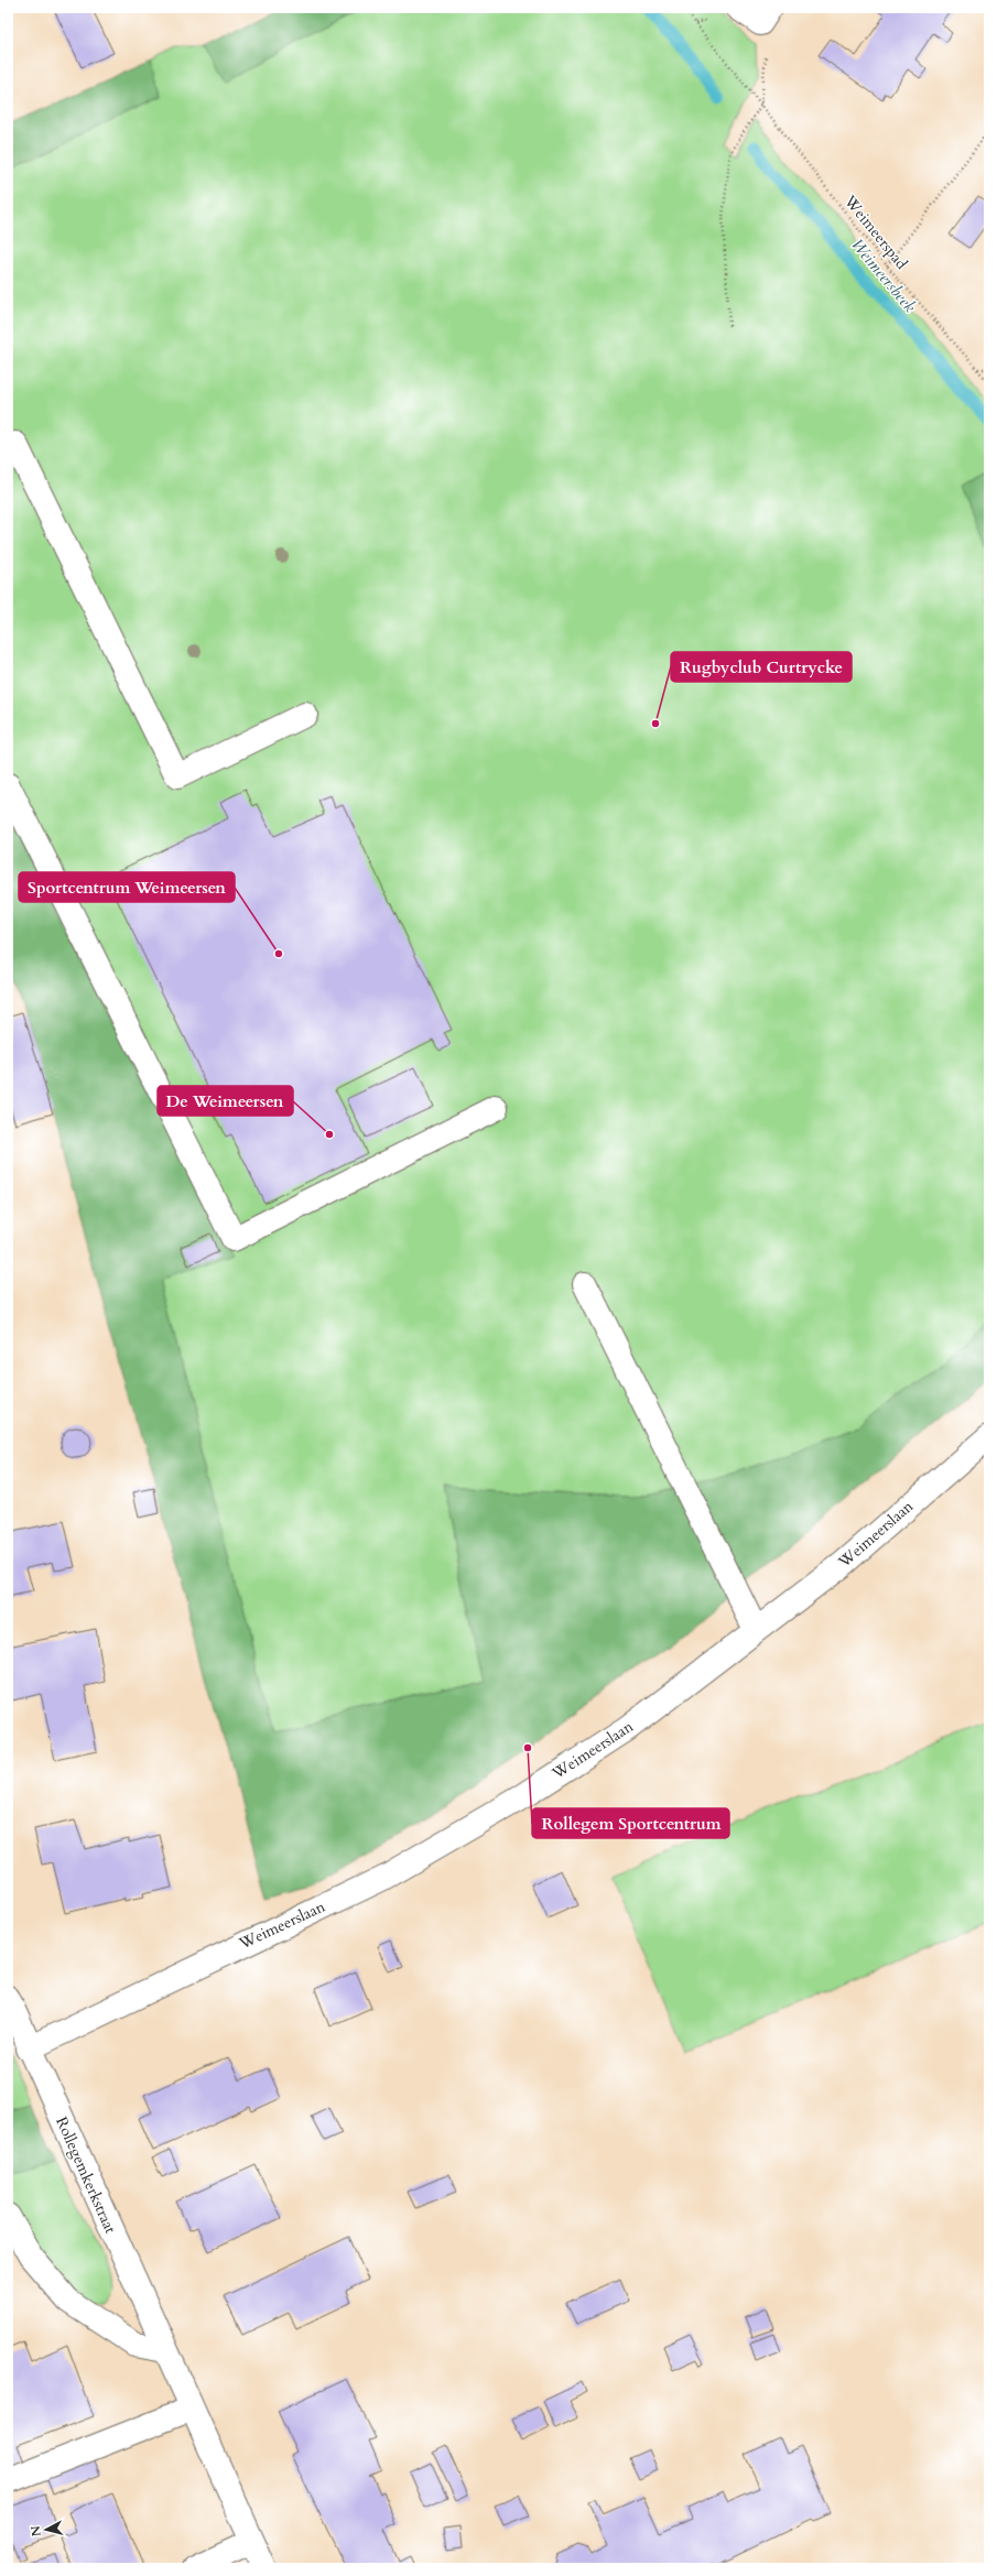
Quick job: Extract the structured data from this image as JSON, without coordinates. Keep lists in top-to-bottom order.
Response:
{
  "streets": {
    "street": ["Weimeerslaan", "Rollegemkerkstraat"],
    "path": ["Weimeerspad"]
  },
  "crossings": [
    ["Weimeerslaan", "Rollegemkerkstraat"]
  ],
  "water": ["Weimeersbeek"],
  "places": [
    "Rugbyclub Curtrycke",
    "Sportcentrum Weimeersen",
    "De Weimeersen",
    "Rollegem Sportcentrum"
  ],
  "north": "left"
}
